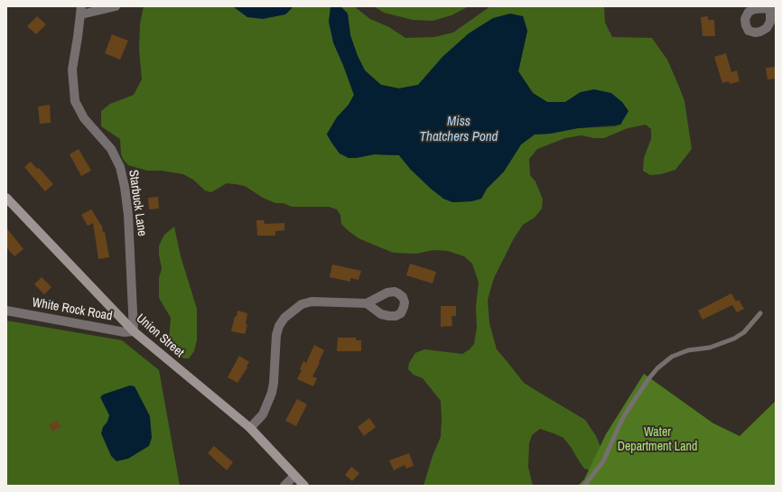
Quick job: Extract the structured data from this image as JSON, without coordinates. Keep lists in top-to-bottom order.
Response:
{
  "streets": {
    "main road": ["Union Street"],
    "street": ["Starbuck Lane", "White Rock Road"]
  },
  "crossings": [
    ["Starbuck Lane", "White Rock Road"],
    ["Starbuck Lane", "Union Street"],
    ["White Rock Road", "Union Street"]
  ],
  "water": ["Miss Thatchers Pond"],
  "parks": ["Water Department Land"]
}
